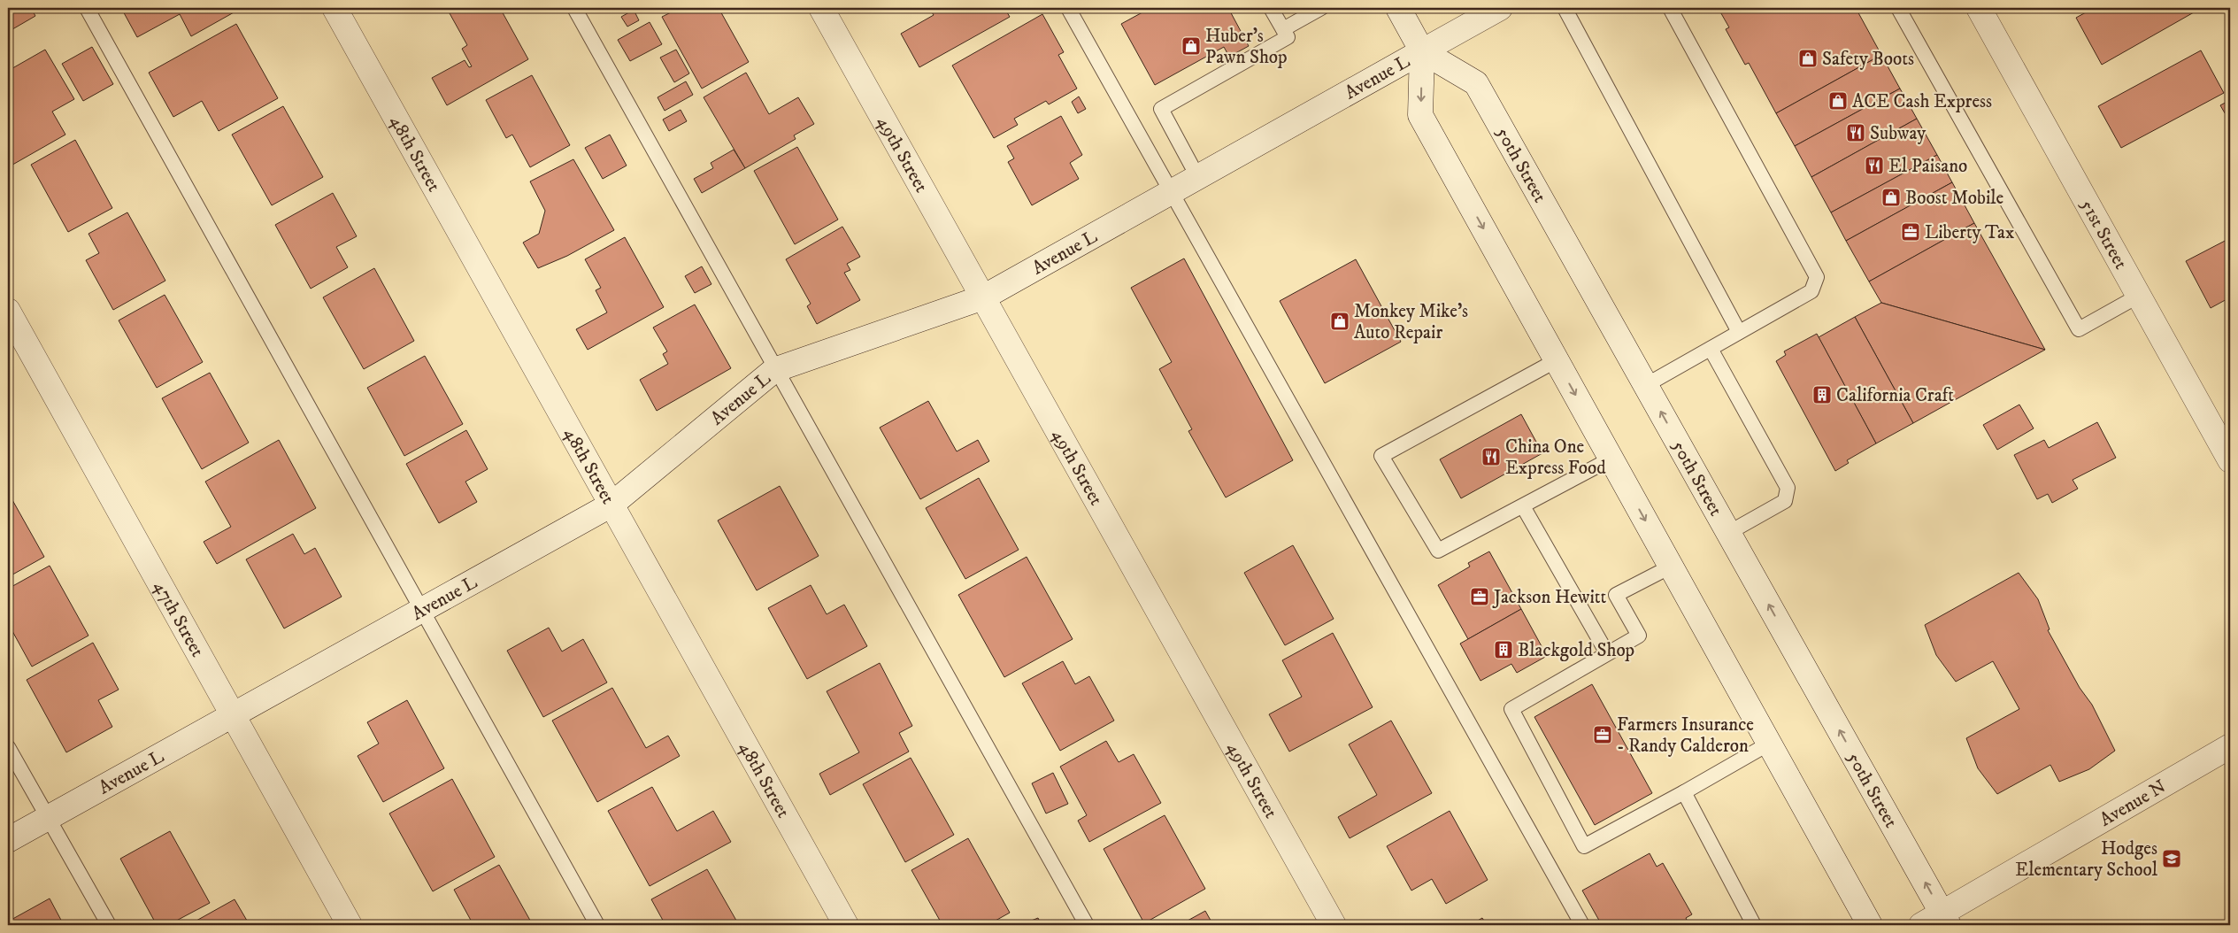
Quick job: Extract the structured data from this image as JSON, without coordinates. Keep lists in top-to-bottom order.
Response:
{
  "streets": {
    "street": [
      "Avenue L",
      "48th Street",
      "49th Street",
      "50th Street",
      "51st Street",
      "47th Street",
      "Avenue N"
    ]
  },
  "crossings": [
    ["Avenue L", "48th Street"],
    ["Avenue L", "49th Street"],
    ["Avenue L", "50th Street"],
    ["Avenue L", "47th Street"],
    ["50th Street", "Avenue N"]
  ],
  "places": {
    "shop": [
      "Huber's Pawn Shop",
      "Safety Boots",
      "ACE Cash Express",
      "Boost Mobile",
      "Monkey Mike's Auto Repair"
    ],
    "restaurant": ["Subway", "El Paisano", "China One Express Food"],
    "office": ["Liberty Tax", "Jackson Hewitt", "Farmers Insurance - Randy Calderon"],
    "building": ["California Craft", "Blackgold Shop"],
    "school or university": ["Hodges Elementary School"]
  }
}
